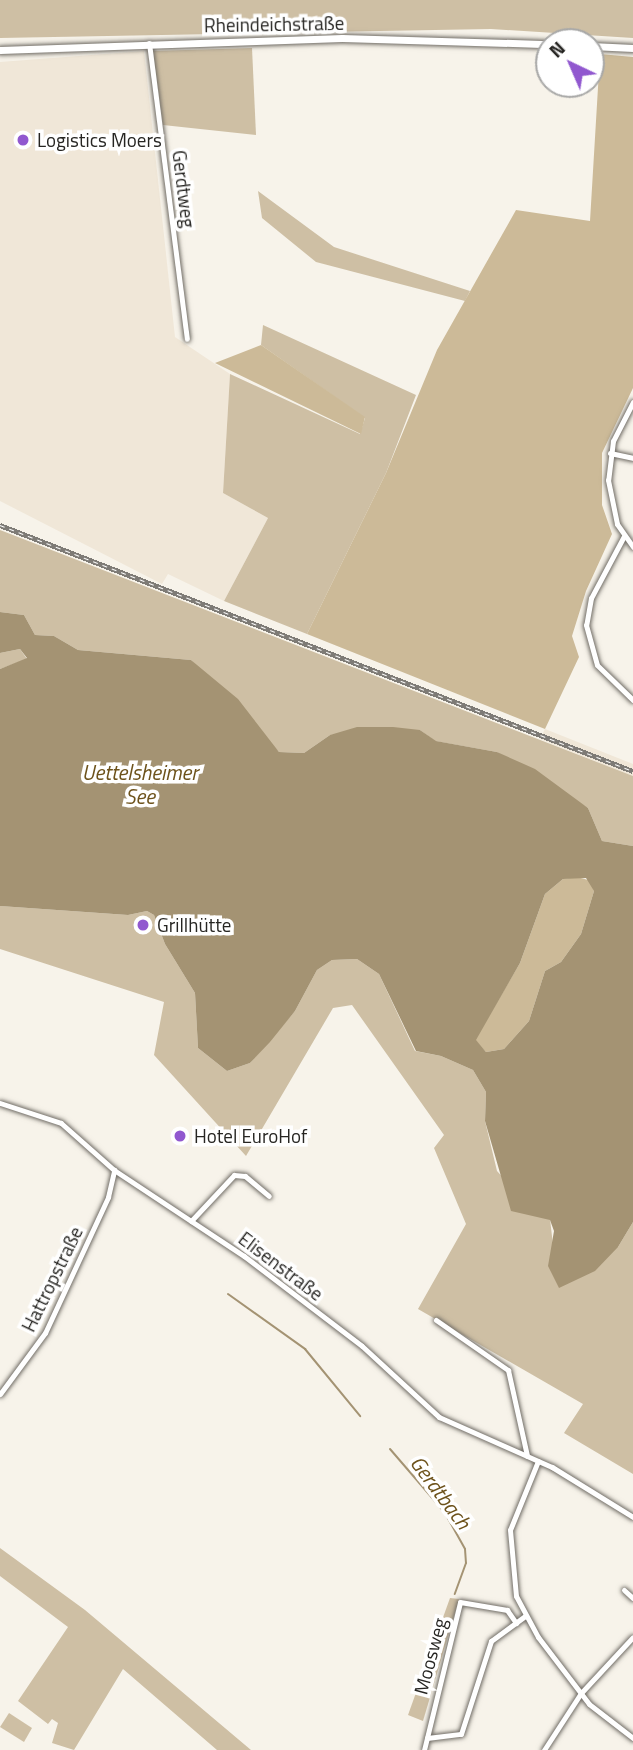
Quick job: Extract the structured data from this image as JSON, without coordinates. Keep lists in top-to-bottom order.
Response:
{
  "streets": {
    "main road": ["Rheindeichstraße"],
    "street": [
      "Gerdtweg",
      "Elisenstraße",
      "Hattropstraße",
      "Moosweg"
    ]
  },
  "crossings": [
    ["Rheindeichstraße", "Gerdtweg"],
    ["Elisenstraße", "Hattropstraße"]
  ],
  "water": ["Uettelsheimer See", "Gerdtbach"],
  "places": ["Logistics Moers", "Grillhütte", "Hotel EuroHof"],
  "north": "top left"
}
